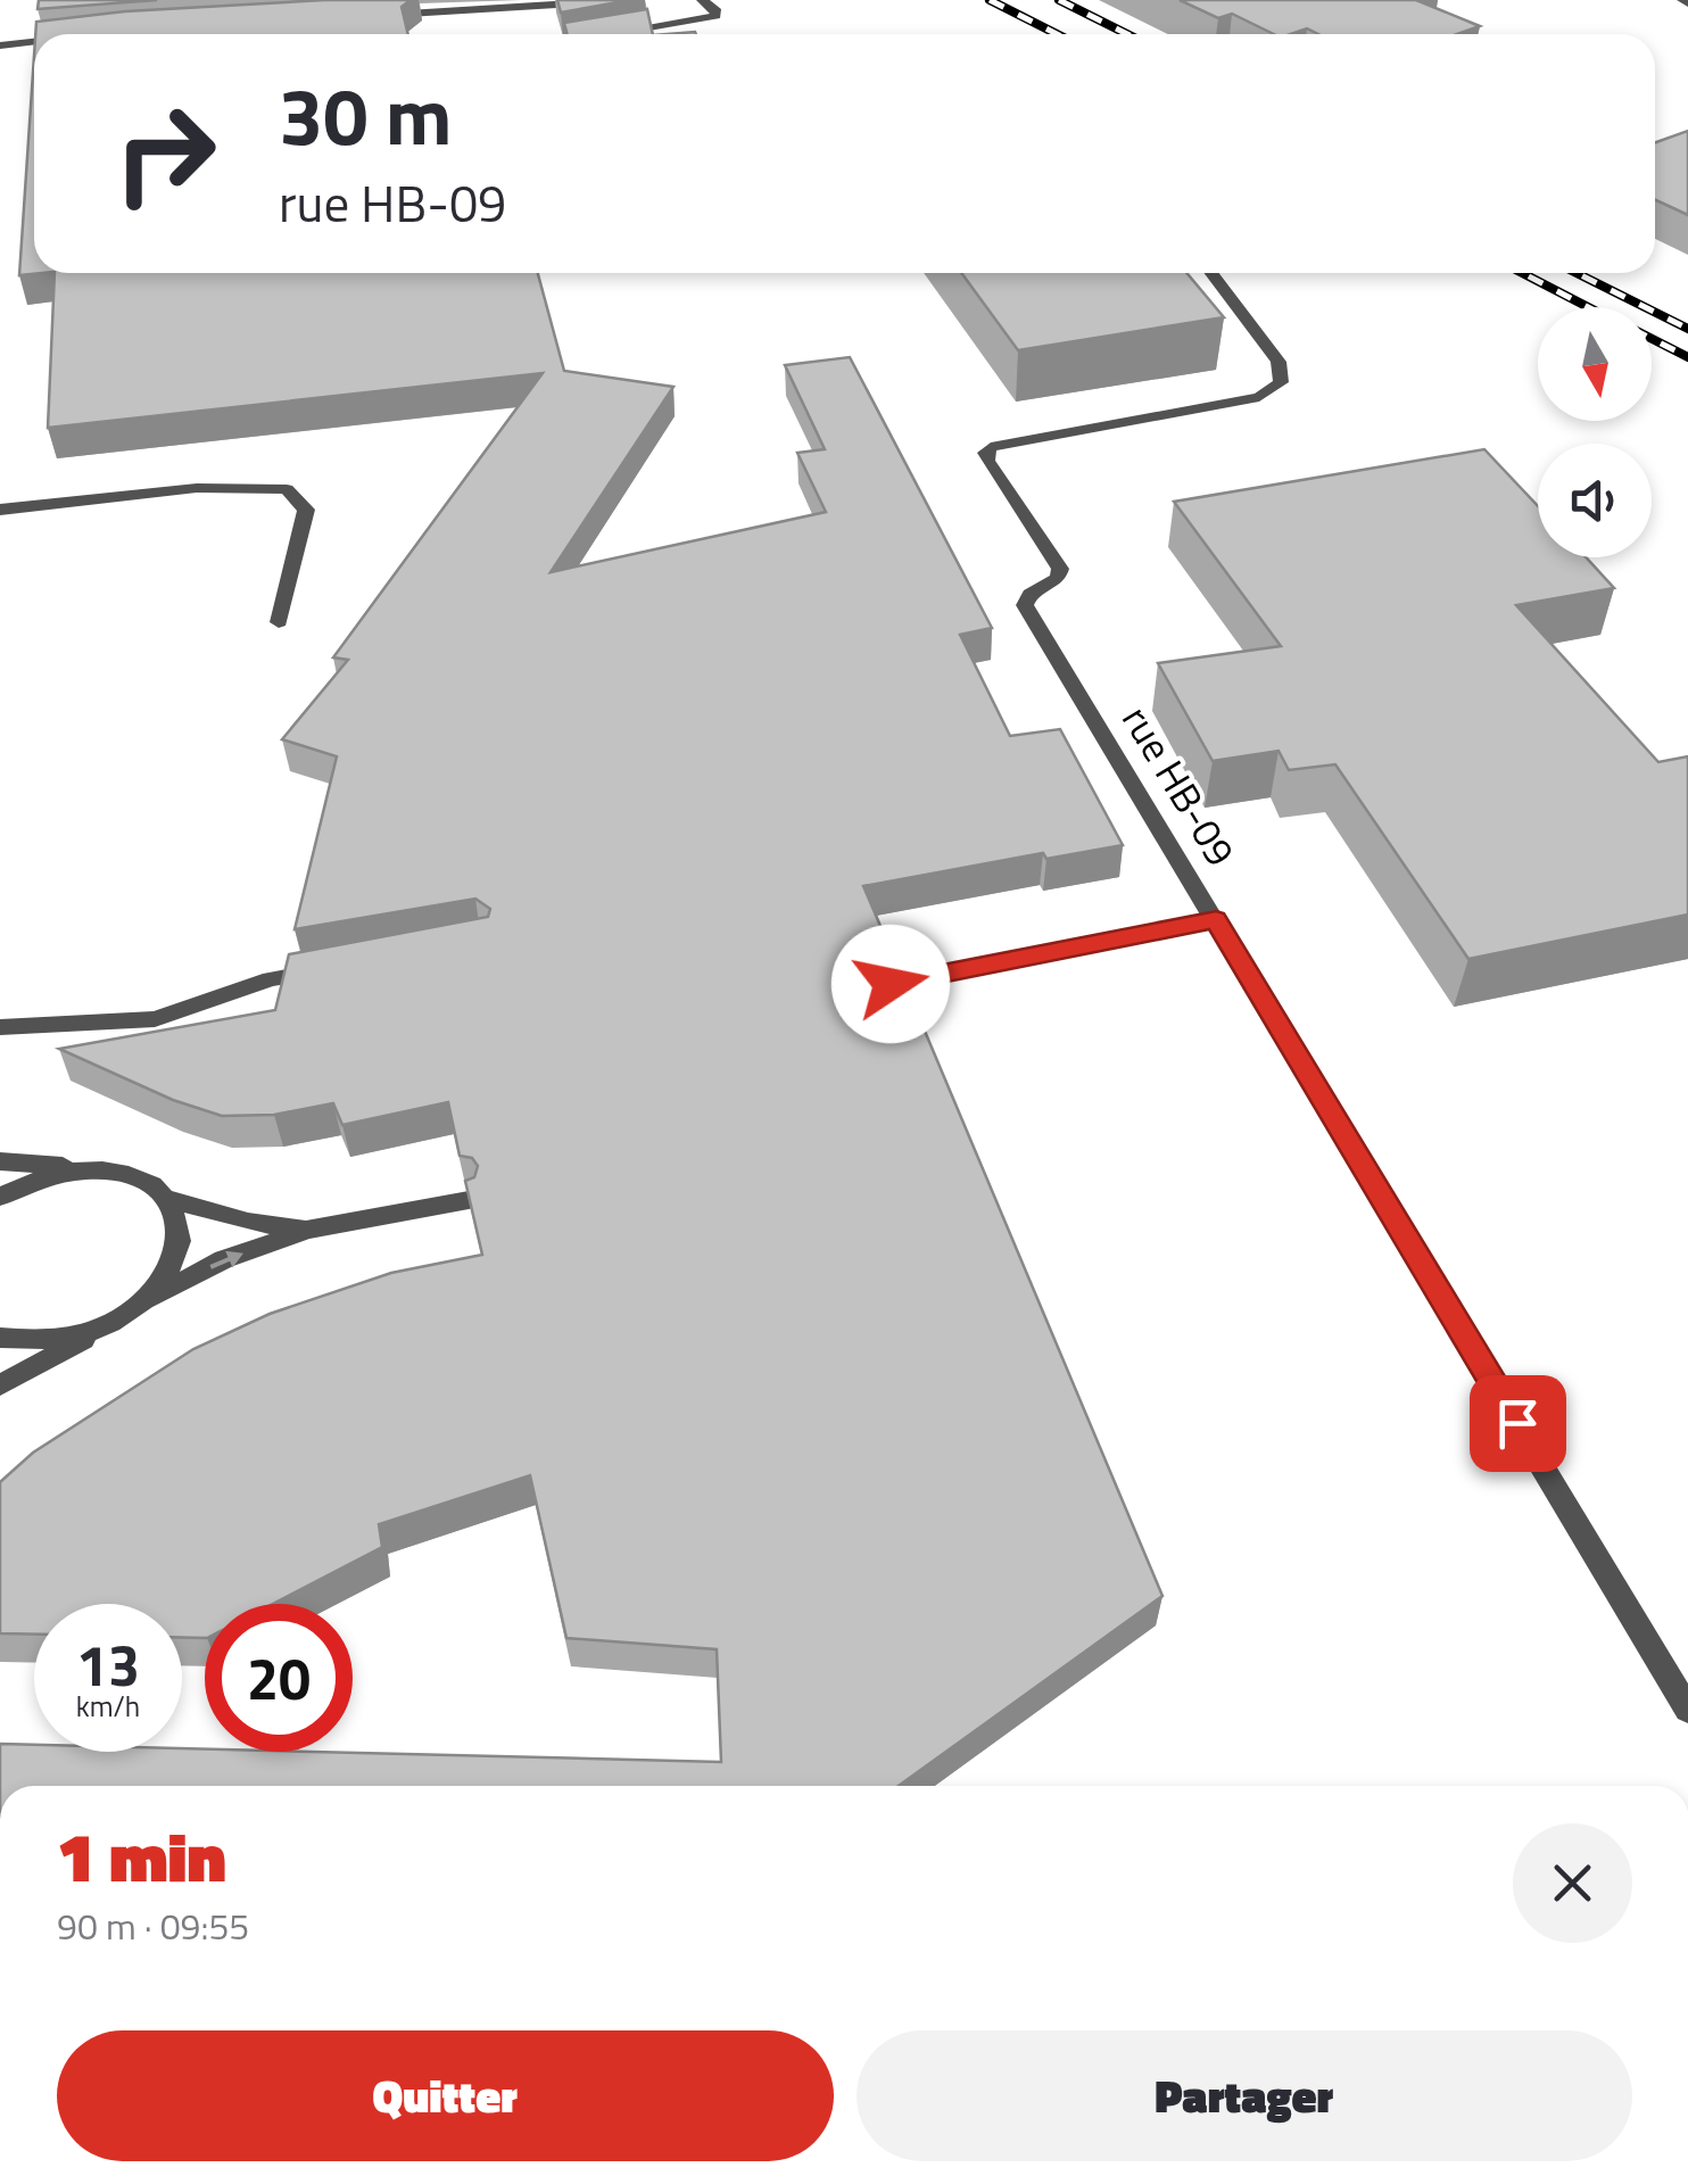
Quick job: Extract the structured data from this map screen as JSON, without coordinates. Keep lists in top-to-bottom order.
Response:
{
  "streets": {
    "lane": ["rue HB-09"]
  },
  "north": "bottom",
  "page": {
    "turn": ["30 m", "rue HB-09"],
    "speed": "13 km/h",
    "limit": "20",
    "heading": ["1 min", "90 m · 09:55"],
    "buttons": ["Quitter", "Partager"]
  }
}
